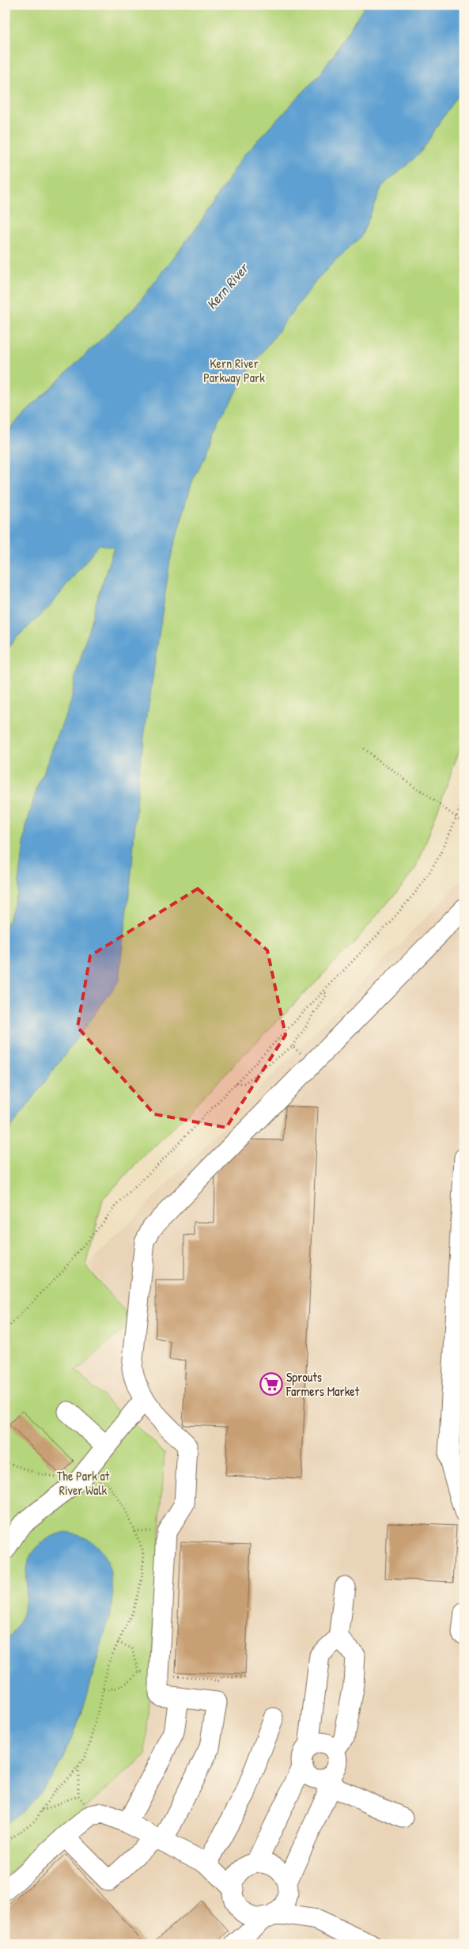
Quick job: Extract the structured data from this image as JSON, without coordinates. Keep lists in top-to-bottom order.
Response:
{
  "water": ["Kern River"],
  "parks": ["Kern River Parkway Park", "The Park at River Walk"],
  "places": {
    "supermarket": ["Sprouts Farmers Market"]
  }
}
